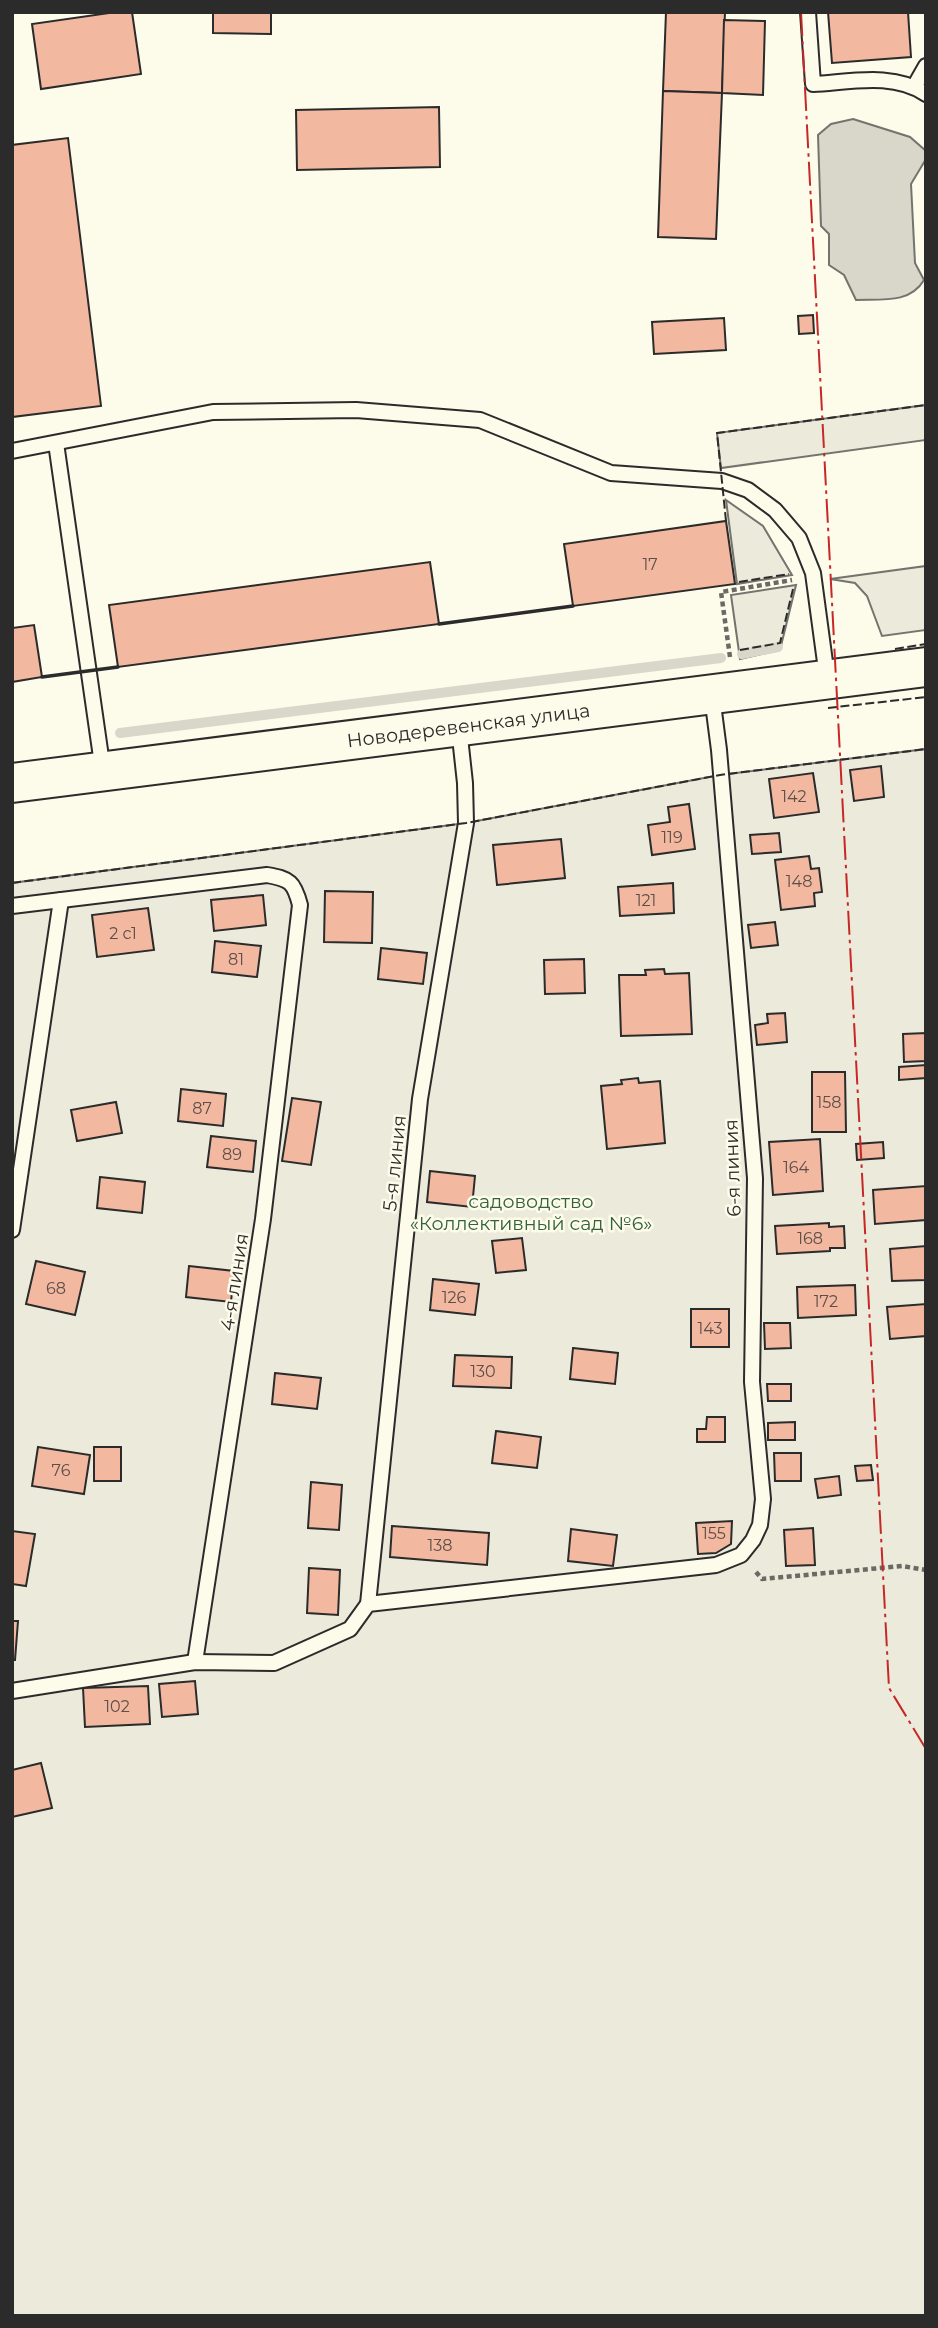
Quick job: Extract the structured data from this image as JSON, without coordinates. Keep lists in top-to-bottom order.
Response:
{
  "streets": {
    "main road": ["Новодеревенская улица"],
    "lane": ["5-я линия", "6-я линия", "4-я линия"]
  },
  "crossings": [
    ["Новодеревенская улица", "5-я линия"],
    ["Новодеревенская улица", "6-я линия"]
  ],
  "parks": ["садоводство «Коллективный сад №6»"],
  "house_numbers": [
    "17",
    "142",
    "119",
    "148",
    "121",
    "2 с1",
    "81",
    "158",
    "87",
    "89",
    "164",
    "168",
    "68",
    "126",
    "172",
    "143",
    "130",
    "76",
    "155",
    "138",
    "102"
  ]
}
